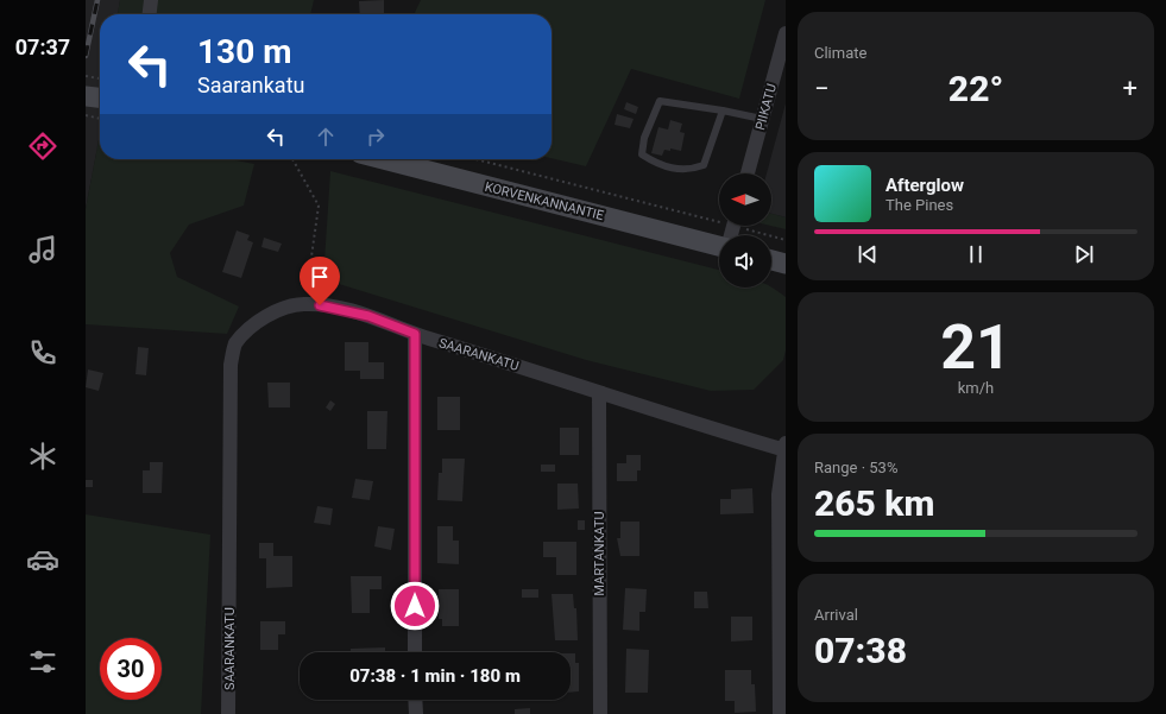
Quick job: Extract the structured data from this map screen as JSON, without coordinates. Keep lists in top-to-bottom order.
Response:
{
  "streets": {
    "main road": ["KORVENKANNANTIE"],
    "street": ["PIIKATU", "SAARANKATU", "MARTANKATU"]
  },
  "crossings": [
    ["SAARANKATU", "MARTANKATU"]
  ],
  "north": "left",
  "page": {
    "tabs": "07:37",
    "tile": [
      "Climate",
      ["21", "km/h"],
      ["Range · 53%", "265 km"],
      ["Arrival", "07:38"]
    ],
    "turn": ["130 m", "Saarankatu"],
    "heat": ["−", "22°", "+"],
    "song": ["Afterglow", "The Pines"],
    "limit": "30",
    "trip": "07:38 · 1 min · 180 m"
  }
}
